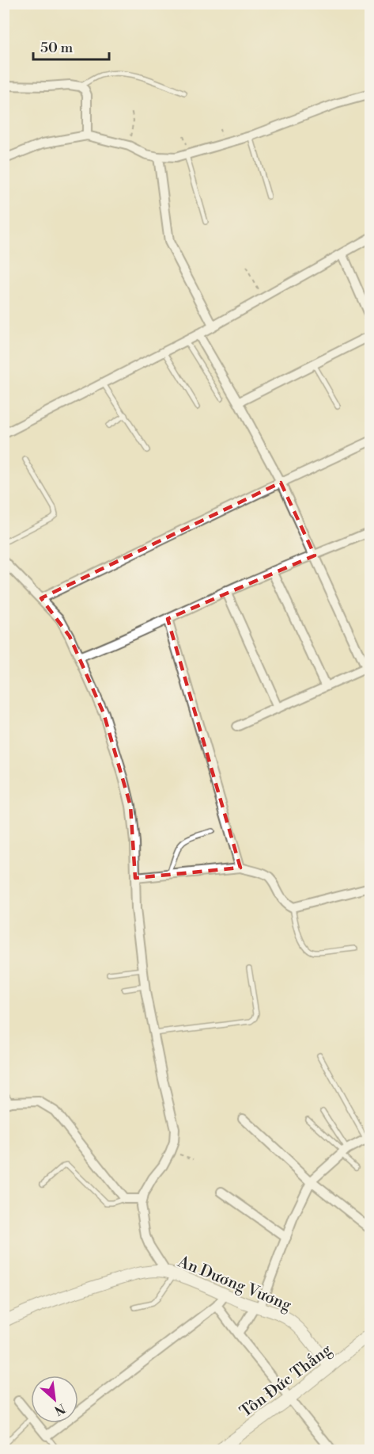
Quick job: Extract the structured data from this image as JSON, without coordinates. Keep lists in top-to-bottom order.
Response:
{
  "streets": {
    "street": ["An Dương Vương", "Tôn Đức Thắng"]
  },
  "crossings": [
    ["An Dương Vương", "Tôn Đức Thắng"]
  ],
  "scale_bar": "50 m",
  "north": "bottom right"
}
